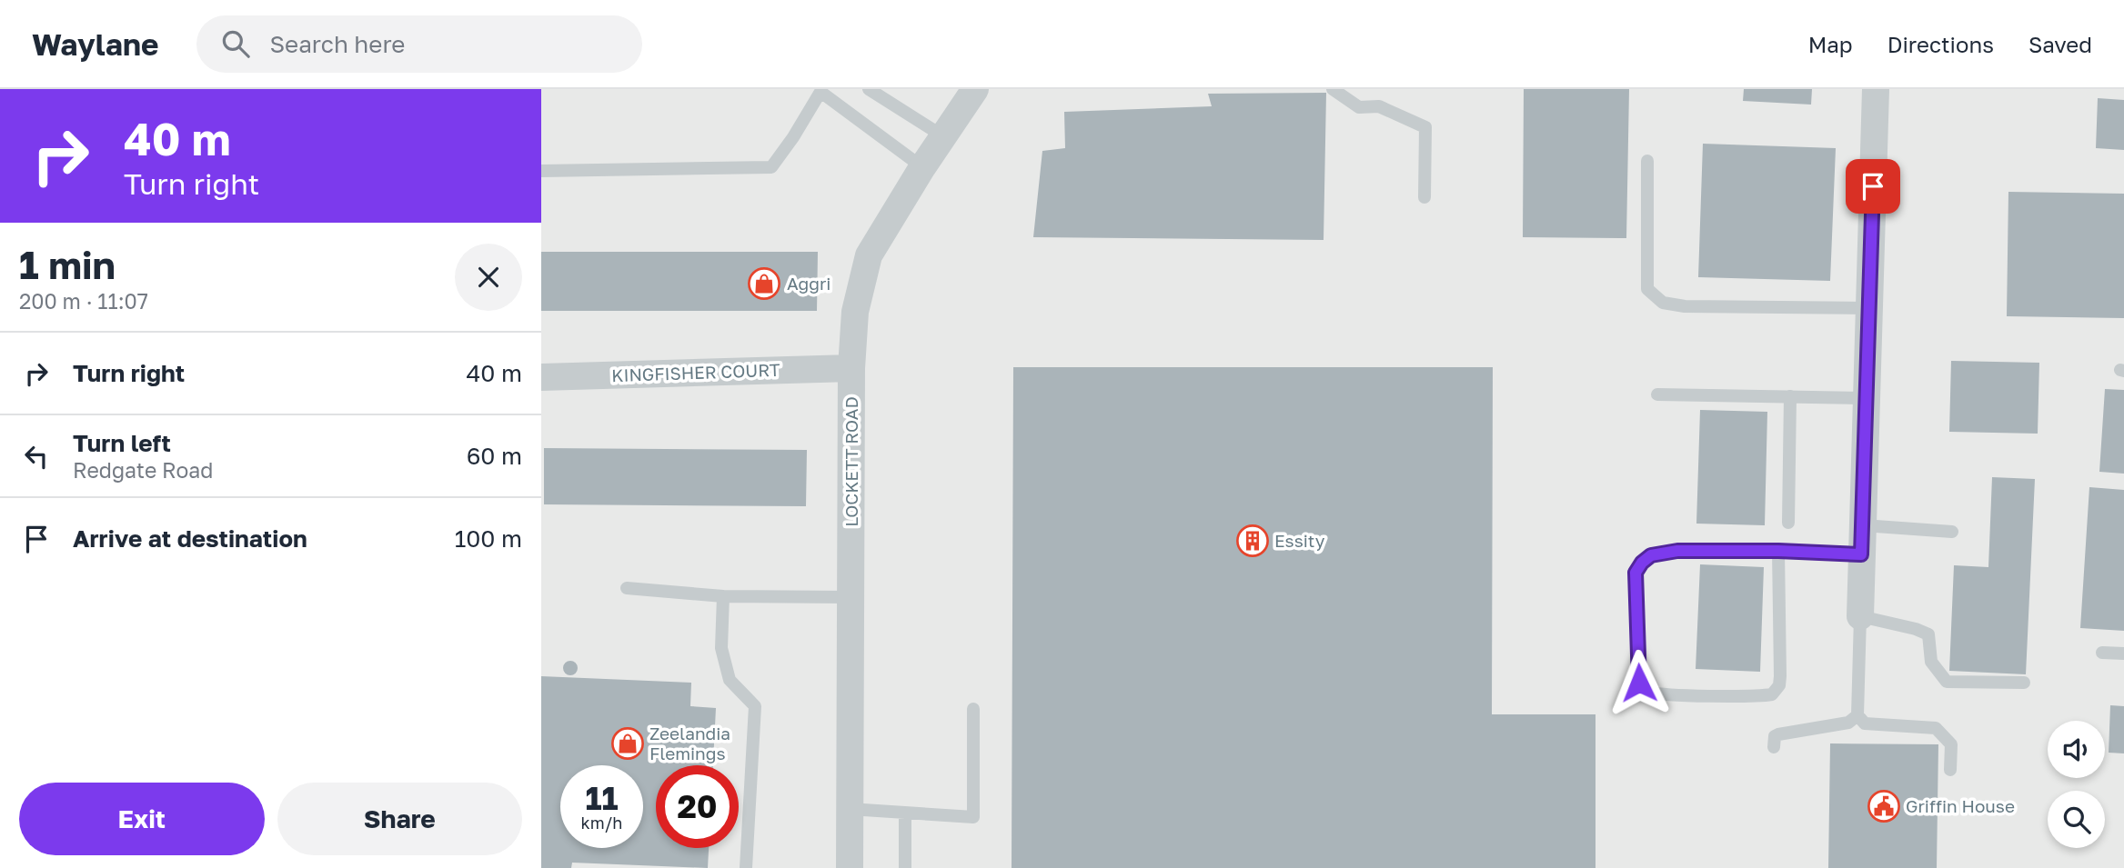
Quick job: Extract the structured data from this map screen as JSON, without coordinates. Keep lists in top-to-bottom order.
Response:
{
  "streets": {
    "street": ["KINGFISHER COURT", "LOCKETT ROAD"]
  },
  "crossings": [
    ["KINGFISHER COURT", "LOCKETT ROAD"]
  ],
  "places": {
    "shop": ["Aggri", "Zeelandia Flemings"],
    "building": ["Essity"],
    "public building": ["Griffin House"]
  },
  "page": {
    "header": "Waylane",
    "search": "Search here",
    "nav": ["Map", "Directions", "Saved"],
    "turn": ["40 m", "Turn right"],
    "heading": ["1 min", "200 m · 11:07"],
    "list": [
      {
        "name": "Turn right",
        "value": "40 m"
      },
      {
        "name": "Turn left",
        "note": "Redgate Road",
        "value": "60 m"
      },
      {
        "name": "Arrive at destination",
        "value": "100 m"
      }
    ],
    "speed": "11 km/h",
    "limit": "20",
    "buttons": ["Exit", "Share"]
  }
}
